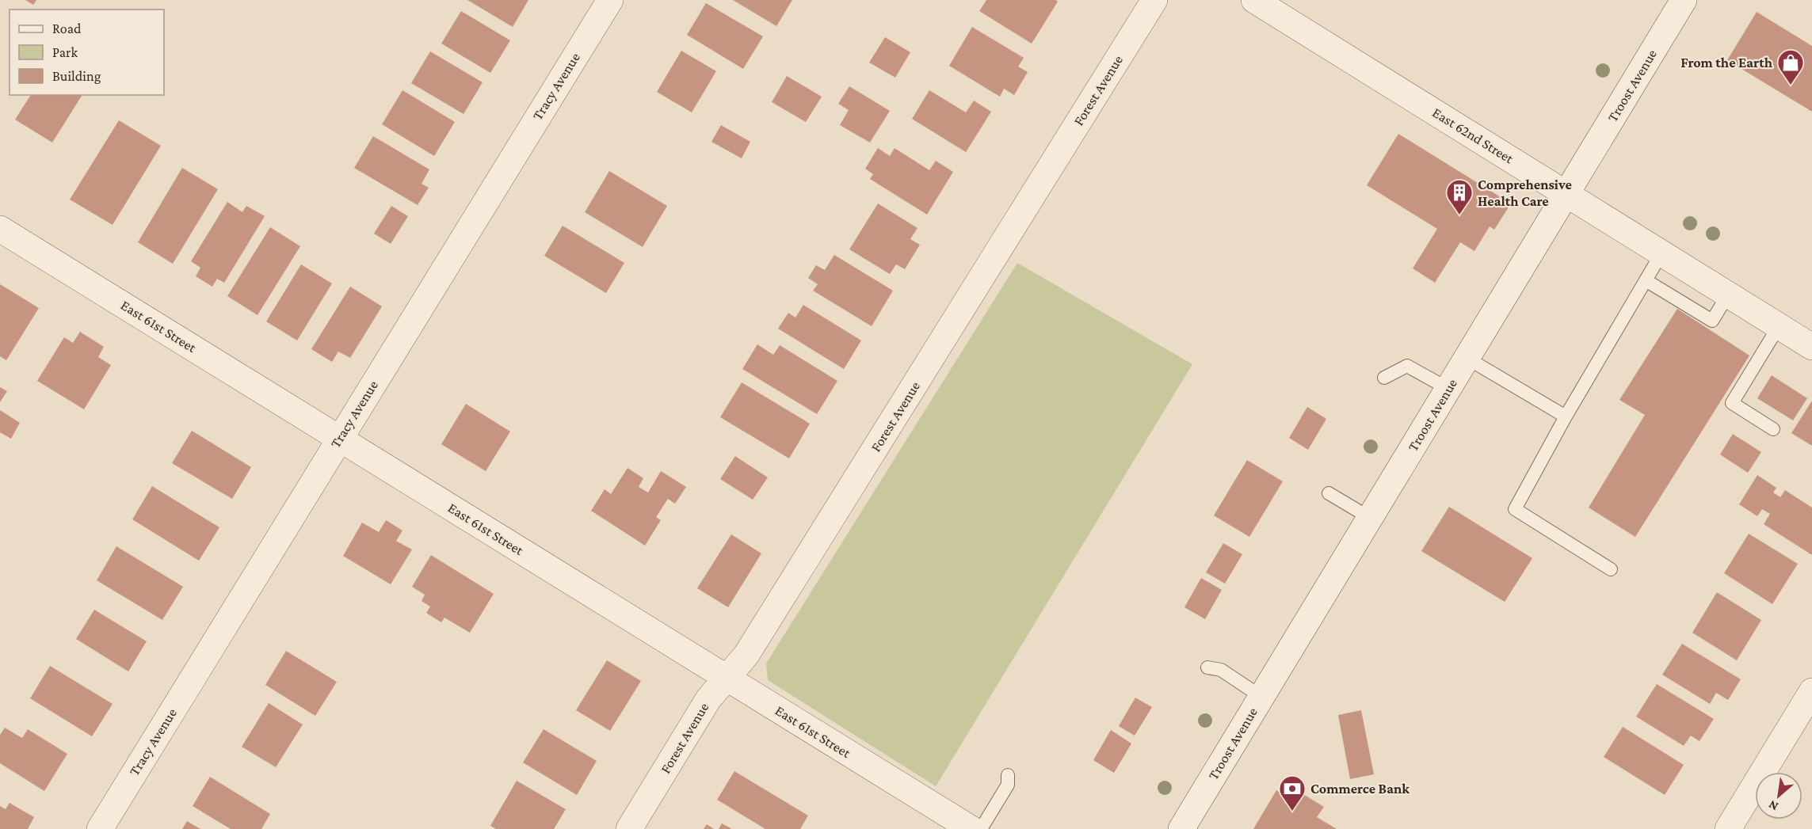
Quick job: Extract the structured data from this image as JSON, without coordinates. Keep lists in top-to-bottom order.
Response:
{
  "streets": {
    "street": [
      "Troost Avenue",
      "Tracy Avenue",
      "Forest Avenue",
      "East 62nd Street",
      "East 61st Street"
    ]
  },
  "crossings": [
    ["Troost Avenue", "East 62nd Street"],
    ["Tracy Avenue", "East 61st Street"],
    ["Forest Avenue", "East 61st Street"]
  ],
  "places": {
    "shop": ["From the Earth"],
    "building": ["Comprehensive Health Care"],
    "bank": ["Commerce Bank"]
  },
  "legend": ["Road", "Park", "Building"],
  "north": "bottom left"
}
